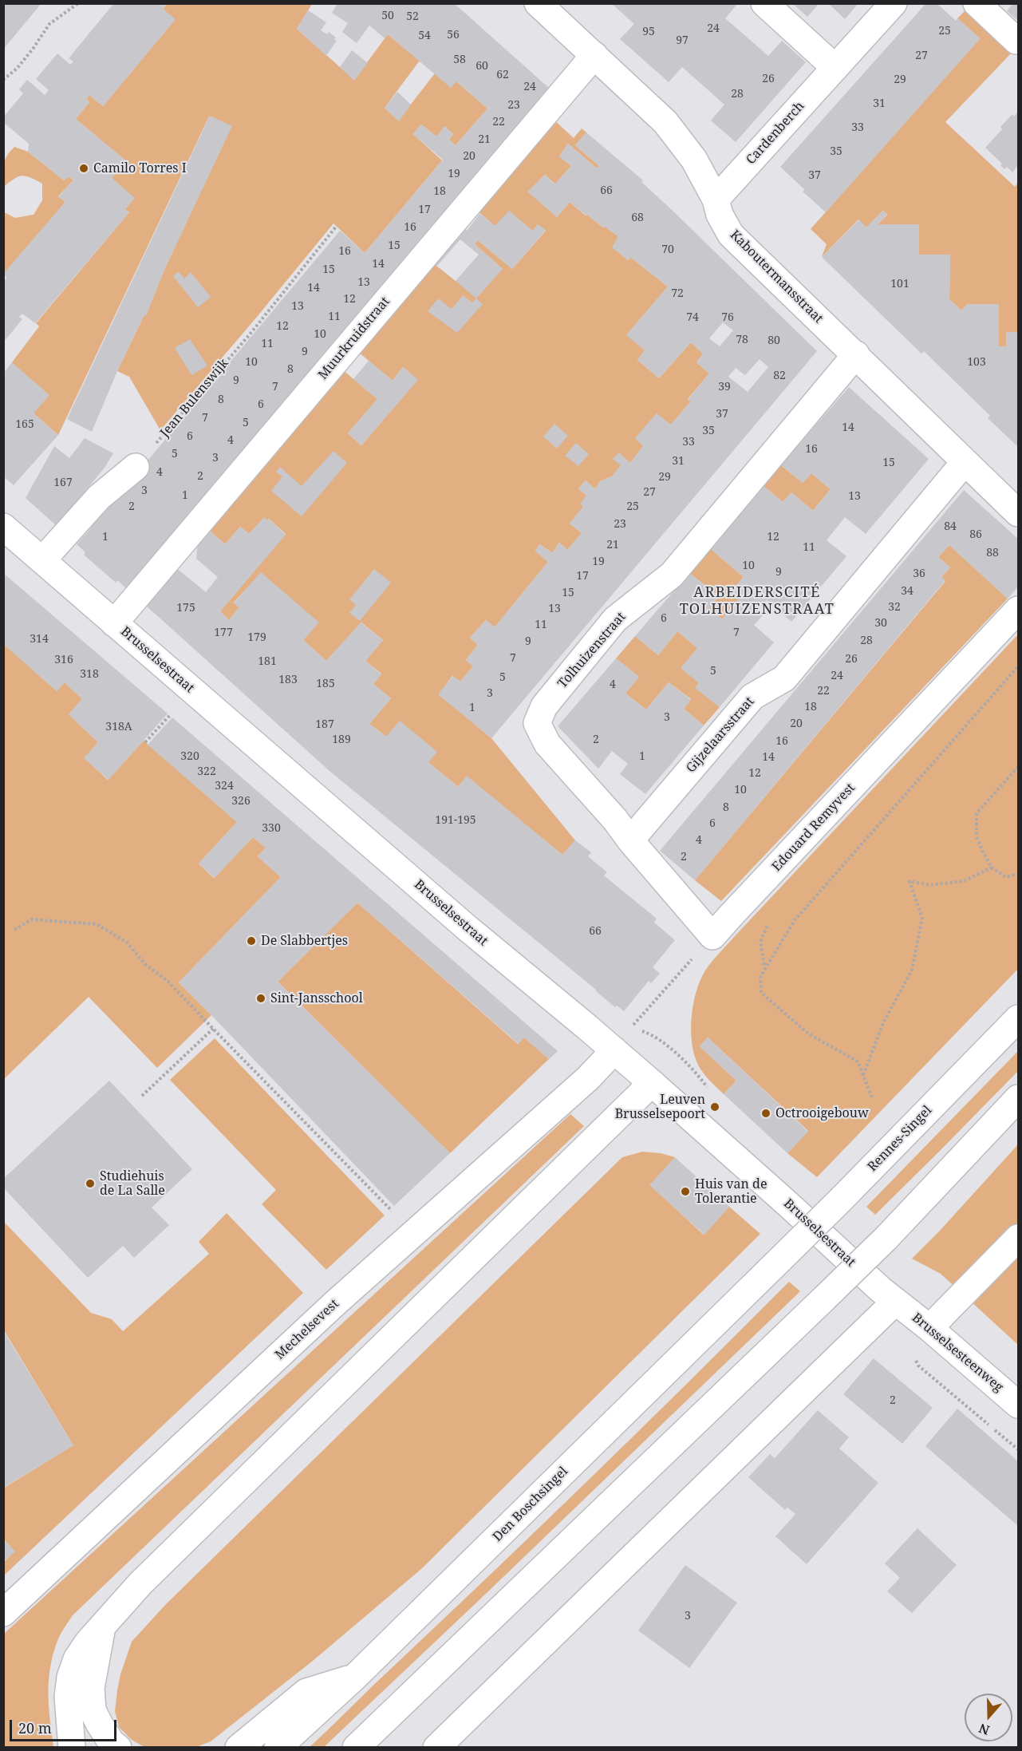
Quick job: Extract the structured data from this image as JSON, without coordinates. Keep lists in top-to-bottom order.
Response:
{
  "streets": {
    "street": [
      "Cardenberch",
      "Kaboutermansstraat",
      "Muurkruidstraat",
      "Tolhuizenstraat",
      "Brusselsestraat",
      "Gijzelaarsstraat",
      "Edouard Remyvest",
      "Rennes-Singel",
      "Mechelsevest",
      "Brusselsesteenweg",
      "Den Boschsingel"
    ],
    "path": ["Jean Bulenswijk"]
  },
  "crossings": [
    ["Cardenberch", "Kaboutermansstraat"],
    ["Kaboutermansstraat", "Muurkruidstraat"],
    ["Kaboutermansstraat", "Tolhuizenstraat"],
    ["Kaboutermansstraat", "Gijzelaarsstraat"],
    ["Muurkruidstraat", "Brusselsestraat"],
    ["Tolhuizenstraat", "Gijzelaarsstraat"],
    ["Tolhuizenstraat", "Edouard Remyvest"],
    ["Brusselsestraat", "Mechelsevest"],
    ["Brusselsestraat", "Brusselsesteenweg"],
    ["Rennes-Singel", "Den Boschsingel"]
  ],
  "districts": ["ARBEIDERSCITÉ TOLHUIZENSTRAAT"],
  "places": [
    "Camilo Torres I",
    "De Slabbertjes",
    "Sint-Jansschool",
    "Leuven Brusselsepoort",
    "Octrooigebouw",
    "Studiehuis de La Salle",
    "Huis van de Tolerantie"
  ],
  "house_numbers": [
    "50",
    "52",
    "24",
    "25",
    "95",
    "56",
    "54",
    "97",
    "27",
    "58",
    "60",
    "62",
    "26",
    "29",
    "24",
    "28",
    "31",
    "23",
    "22",
    "33",
    "21",
    "35",
    "20",
    "19",
    "37",
    "66",
    "18",
    "17",
    "68",
    "16",
    "15",
    "70",
    "16",
    "14",
    "15",
    "13",
    "101",
    "14",
    "72",
    "12",
    "13",
    "11",
    "74",
    "76",
    "12",
    "10",
    "78",
    "80",
    "11",
    "9",
    "10",
    "103",
    "8",
    "82",
    "9",
    "7",
    "39",
    "8",
    "6",
    "37",
    "7",
    "5",
    "165",
    "14",
    "35",
    "6",
    "4",
    "33",
    "16",
    "5",
    "3",
    "31",
    "15",
    "4",
    "2",
    "29",
    "167",
    "3",
    "27",
    "1",
    "13",
    "2",
    "25",
    "23",
    "84",
    "86",
    "1",
    "12",
    "21",
    "11",
    "88",
    "19",
    "10",
    "9",
    "36",
    "17",
    "34",
    "15",
    "32",
    "175",
    "13",
    "6",
    "30",
    "11",
    "177",
    "7",
    "179",
    "314",
    "28",
    "9",
    "7",
    "26",
    "316",
    "181",
    "5",
    "318",
    "24",
    "5",
    "183",
    "185",
    "4",
    "22",
    "3",
    "18",
    "1",
    "3",
    "20",
    "187",
    "318A",
    "189",
    "2",
    "16",
    "320",
    "1",
    "14",
    "322",
    "12",
    "324",
    "10",
    "326",
    "8",
    "191-195",
    "6",
    "330",
    "4",
    "2",
    "66",
    "2",
    "3"
  ],
  "scale_bar": "20 m",
  "north": "bottom"
}
